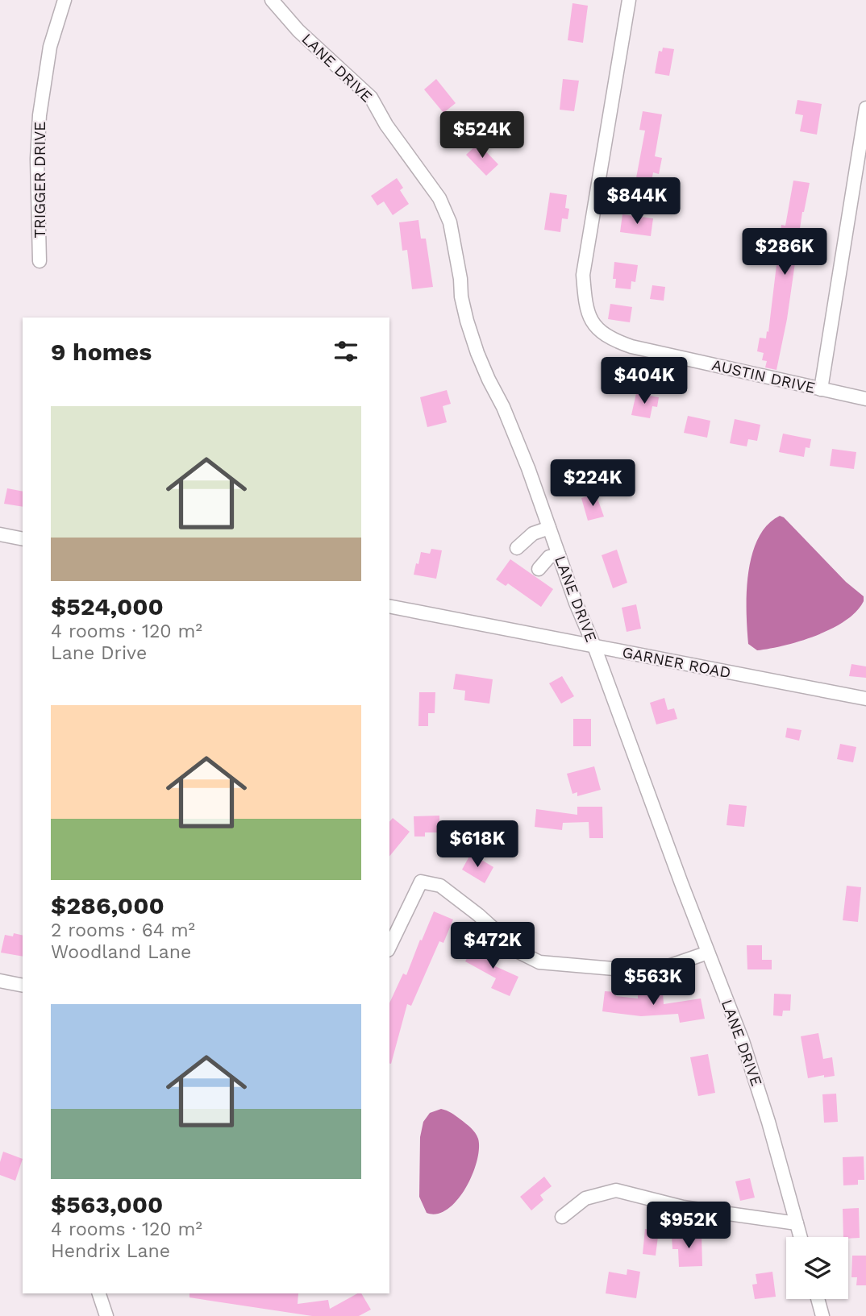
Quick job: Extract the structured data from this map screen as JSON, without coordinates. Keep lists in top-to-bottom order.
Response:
{
  "streets": {
    "street": [
      "LANE DRIVE",
      "TRIGGER DRIVE",
      "AUSTIN DRIVE",
      "GARNER ROAD"
    ]
  },
  "crossings": [
    ["LANE DRIVE", "GARNER ROAD"]
  ],
  "page": {
    "price": [
      "$524K",
      "$844K",
      "$286K",
      "$404K",
      "$224K",
      "$618K",
      "$472K",
      "$563K",
      "$952K"
    ],
    "heading": "9 homes",
    "list": [
      {
        "name": "$524,000",
        "note": "4 rooms · 120 m² · Lane Drive"
      },
      {
        "name": "$286,000",
        "note": "2 rooms · 64 m² · Woodland Lane"
      },
      {
        "name": "$563,000",
        "note": "4 rooms · 120 m² · Hendrix Lane"
      }
    ]
  }
}
